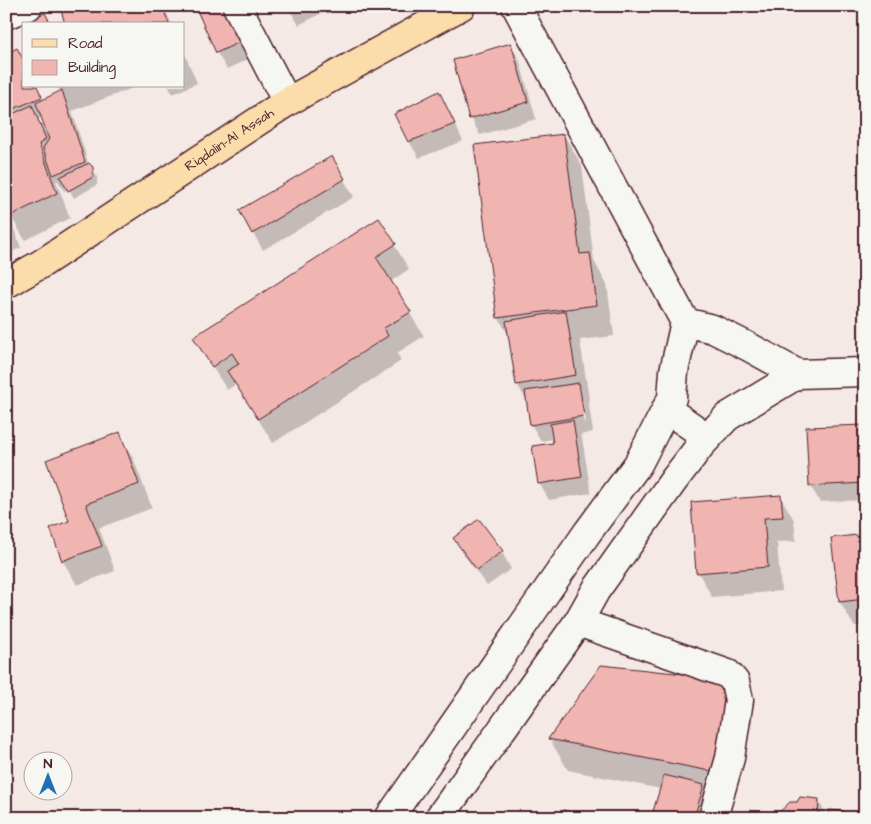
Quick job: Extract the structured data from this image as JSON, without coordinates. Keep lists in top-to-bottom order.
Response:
{
  "streets": {
    "main road": ["Riqdalin-Al Assah"]
  },
  "legend": ["Road", "Building"],
  "north": "top"
}
